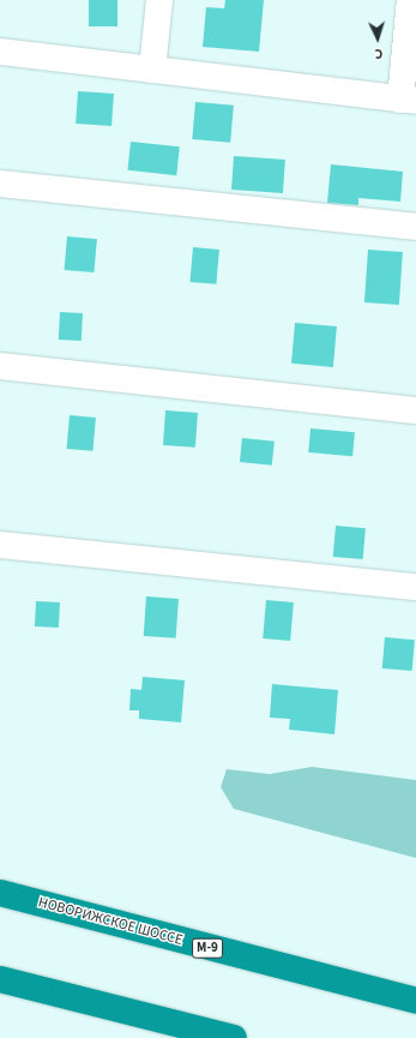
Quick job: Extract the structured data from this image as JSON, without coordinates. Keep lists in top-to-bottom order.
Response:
{
  "streets": {
    "highway": ["НОВОРИЖСКОЕ ШОССЕ", "М-9"]
  },
  "north": "bottom"
}
